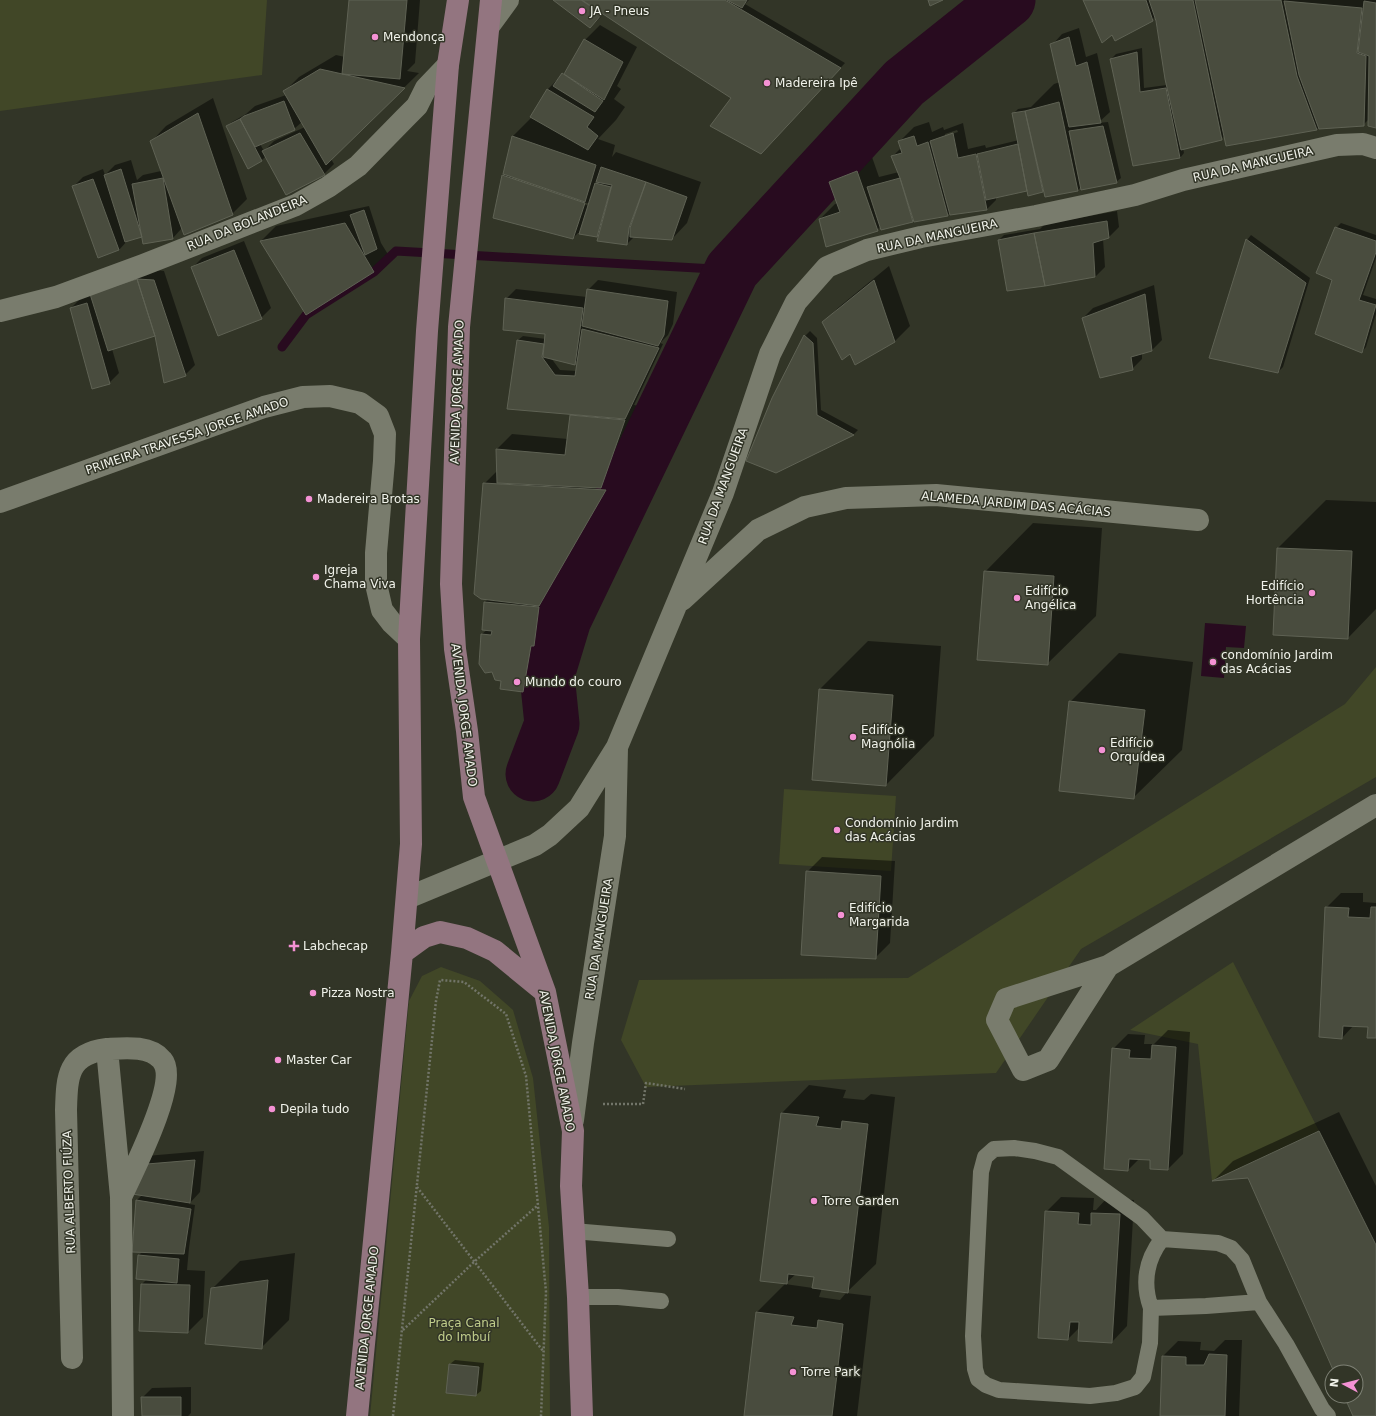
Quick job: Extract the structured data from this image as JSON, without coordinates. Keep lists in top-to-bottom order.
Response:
{
  "streets": {
    "main road": ["AVENIDA JORGE AMADO"],
    "street": [
      "RUA DA MANGUEIRA",
      "RUA DA BOLANDEIRA",
      "PRIMEIRA TRAVESSA JORGE AMADO",
      "ALAMEDA JARDIM DAS ACÁCIAS",
      "RUA ALBERTO FIÚZA"
    ]
  },
  "crossings": [
    ["RUA DA MANGUEIRA", "AVENIDA JORGE AMADO"],
    ["RUA DA MANGUEIRA", "ALAMEDA JARDIM DAS ACÁCIAS"],
    ["RUA DA BOLANDEIRA", "AVENIDA JORGE AMADO"],
    ["AVENIDA JORGE AMADO", "PRIMEIRA TRAVESSA JORGE AMADO"]
  ],
  "parks": ["Praça Canal do Imbuí"],
  "places": {
    "other": [
      "JA - Pneus",
      "Mendonça",
      "Madereira Ipê",
      "Madereira Brotas",
      "Igreja Chama Viva",
      "Edifício Hortência",
      "Edifício Angélica",
      "condomínio Jardim das Acácias",
      "Mundo do couro",
      "Edifício Magnólia",
      "Edifício Orquídea",
      "Condomínio Jardim das Acácias",
      "Edifício Margarida",
      "Pizza Nostra",
      "Master Car",
      "Depila tudo",
      "Torre Garden",
      "Torre Park"
    ],
    "health": ["Labchecap"]
  },
  "north": "left"
}
